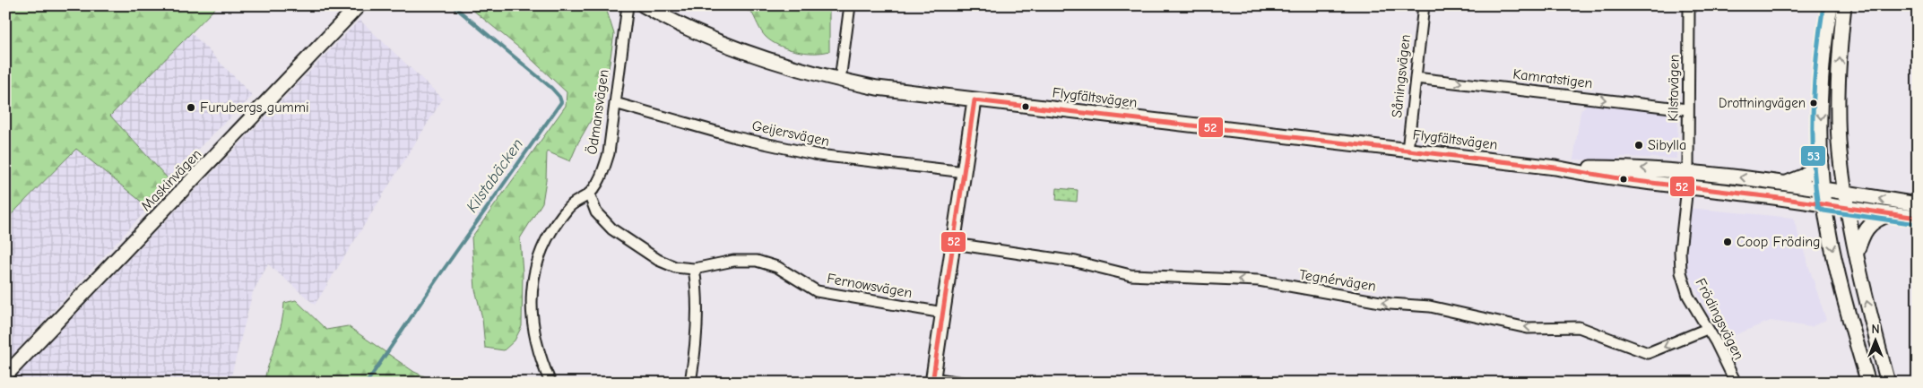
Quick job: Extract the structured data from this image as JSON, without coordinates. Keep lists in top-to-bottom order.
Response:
{
  "streets": {
    "street": [
      "Såningsvägen",
      "Kamratstigen",
      "Kilstavägen",
      "Flygfältsvägen",
      "Ödmansvägen",
      "Geijersvägen",
      "Maskinvägen",
      "Tegnérvägen",
      "Fernowsvägen",
      "Frödingsvägen"
    ]
  },
  "crossings": [
    ["Såningsvägen", "Kamratstigen"],
    ["Såningsvägen", "Flygfältsvägen"],
    ["Kamratstigen", "Kilstavägen"],
    ["Kilstavägen", "Flygfältsvägen"],
    ["Flygfältsvägen", "Frödingsvägen"],
    ["Ödmansvägen", "Geijersvägen"],
    ["Ödmansvägen", "Fernowsvägen"],
    ["Tegnérvägen", "Frödingsvägen"]
  ],
  "one_way": ["Kamratstigen", "Tegnérvägen"],
  "water": ["Kilstabäcken"],
  "places": [
    "Drottningvägen",
    "Furubergs gummi",
    "Sibylla",
    "Coop Fröding"
  ],
  "lines": ["transit line 53", "transit line 52"],
  "north": "top"
}
